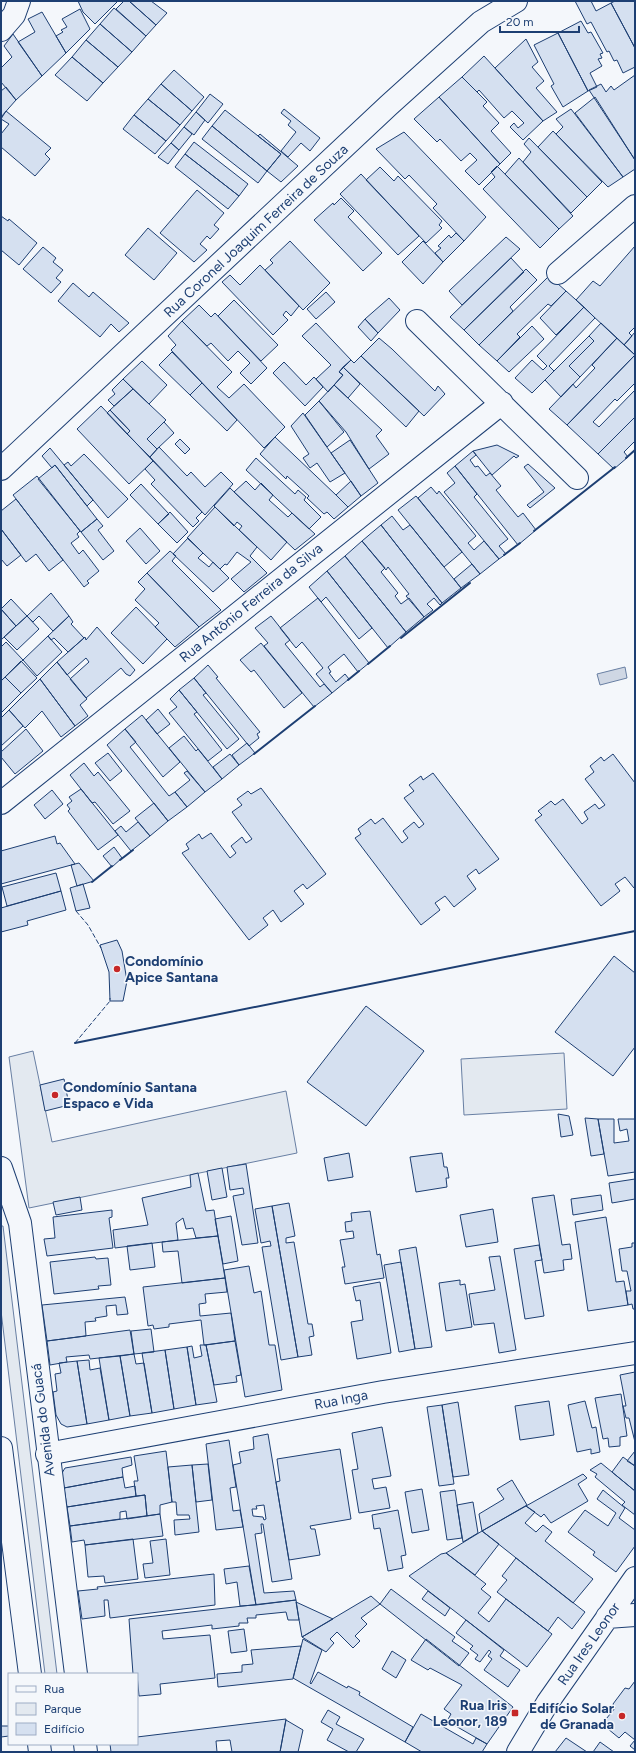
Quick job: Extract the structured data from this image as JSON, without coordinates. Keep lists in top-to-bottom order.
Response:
{
  "streets": {
    "street": [
      "Rua Coronel Joaquim Ferreira de Souza",
      "Rua Antônio Ferreira da Silva",
      "Rua Inga",
      "Avenida do Guacá",
      "Rua Ires Leonor"
    ]
  },
  "crossings": [
    ["Rua Inga", "Avenida do Guacá"]
  ],
  "places": {
    "other": ["Condomínio Apice Santana", "Condomínio Santana Espaco e Vida", "Edifício Solar de Granada"],
    "transit": ["Rua Iris Leonor, 189"]
  },
  "legend": ["Rua", "Parque", "Edifício"],
  "scale_bar": "20 m"
}
